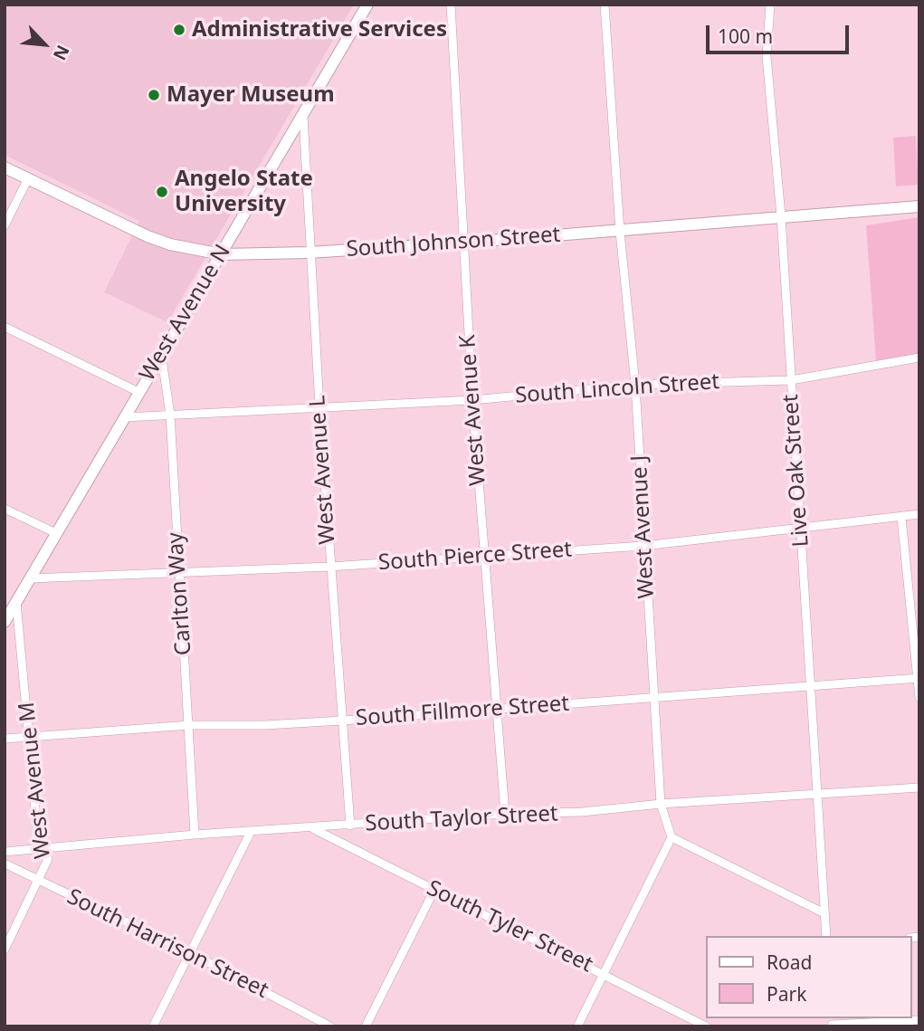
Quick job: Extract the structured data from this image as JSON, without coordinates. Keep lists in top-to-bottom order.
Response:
{
  "streets": {
    "main road": ["South Johnson Street", "West Avenue N"],
    "street": [
      "South Lincoln Street",
      "West Avenue K",
      "West Avenue L",
      "Live Oak Street",
      "West Avenue J",
      "South Pierce Street",
      "Carlton Way",
      "South Fillmore Street",
      "West Avenue M",
      "South Taylor Street",
      "South Tyler Street",
      "South Harrison Street"
    ]
  },
  "crossings": [
    ["South Johnson Street", "West Avenue N"],
    ["South Johnson Street", "West Avenue K"],
    ["South Johnson Street", "West Avenue L"],
    ["South Johnson Street", "Live Oak Street"],
    ["South Johnson Street", "West Avenue J"],
    ["West Avenue N", "South Lincoln Street"],
    ["West Avenue N", "West Avenue L"],
    ["West Avenue N", "South Pierce Street"],
    ["West Avenue N", "Carlton Way"],
    ["West Avenue N", "West Avenue M"],
    ["South Lincoln Street", "West Avenue K"],
    ["South Lincoln Street", "West Avenue L"],
    ["South Lincoln Street", "Live Oak Street"],
    ["South Lincoln Street", "West Avenue J"],
    ["South Lincoln Street", "Carlton Way"],
    ["West Avenue K", "South Pierce Street"],
    ["West Avenue K", "South Fillmore Street"],
    ["West Avenue K", "South Taylor Street"],
    ["West Avenue L", "South Pierce Street"],
    ["West Avenue L", "South Fillmore Street"],
    ["West Avenue L", "South Taylor Street"],
    ["Live Oak Street", "South Pierce Street"],
    ["Live Oak Street", "South Fillmore Street"],
    ["Live Oak Street", "South Taylor Street"],
    ["West Avenue J", "South Pierce Street"],
    ["West Avenue J", "South Fillmore Street"],
    ["West Avenue J", "South Taylor Street"],
    ["South Pierce Street", "Carlton Way"],
    ["Carlton Way", "South Fillmore Street"],
    ["Carlton Way", "South Taylor Street"],
    ["South Fillmore Street", "West Avenue M"],
    ["West Avenue M", "South Taylor Street"],
    ["West Avenue M", "South Harrison Street"],
    ["South Taylor Street", "South Tyler Street"]
  ],
  "places": ["Administrative Services", "Mayer Museum", "Angelo State University"],
  "legend": ["Road", "Park"],
  "scale_bar": "100 m",
  "north": "bottom right"
}
